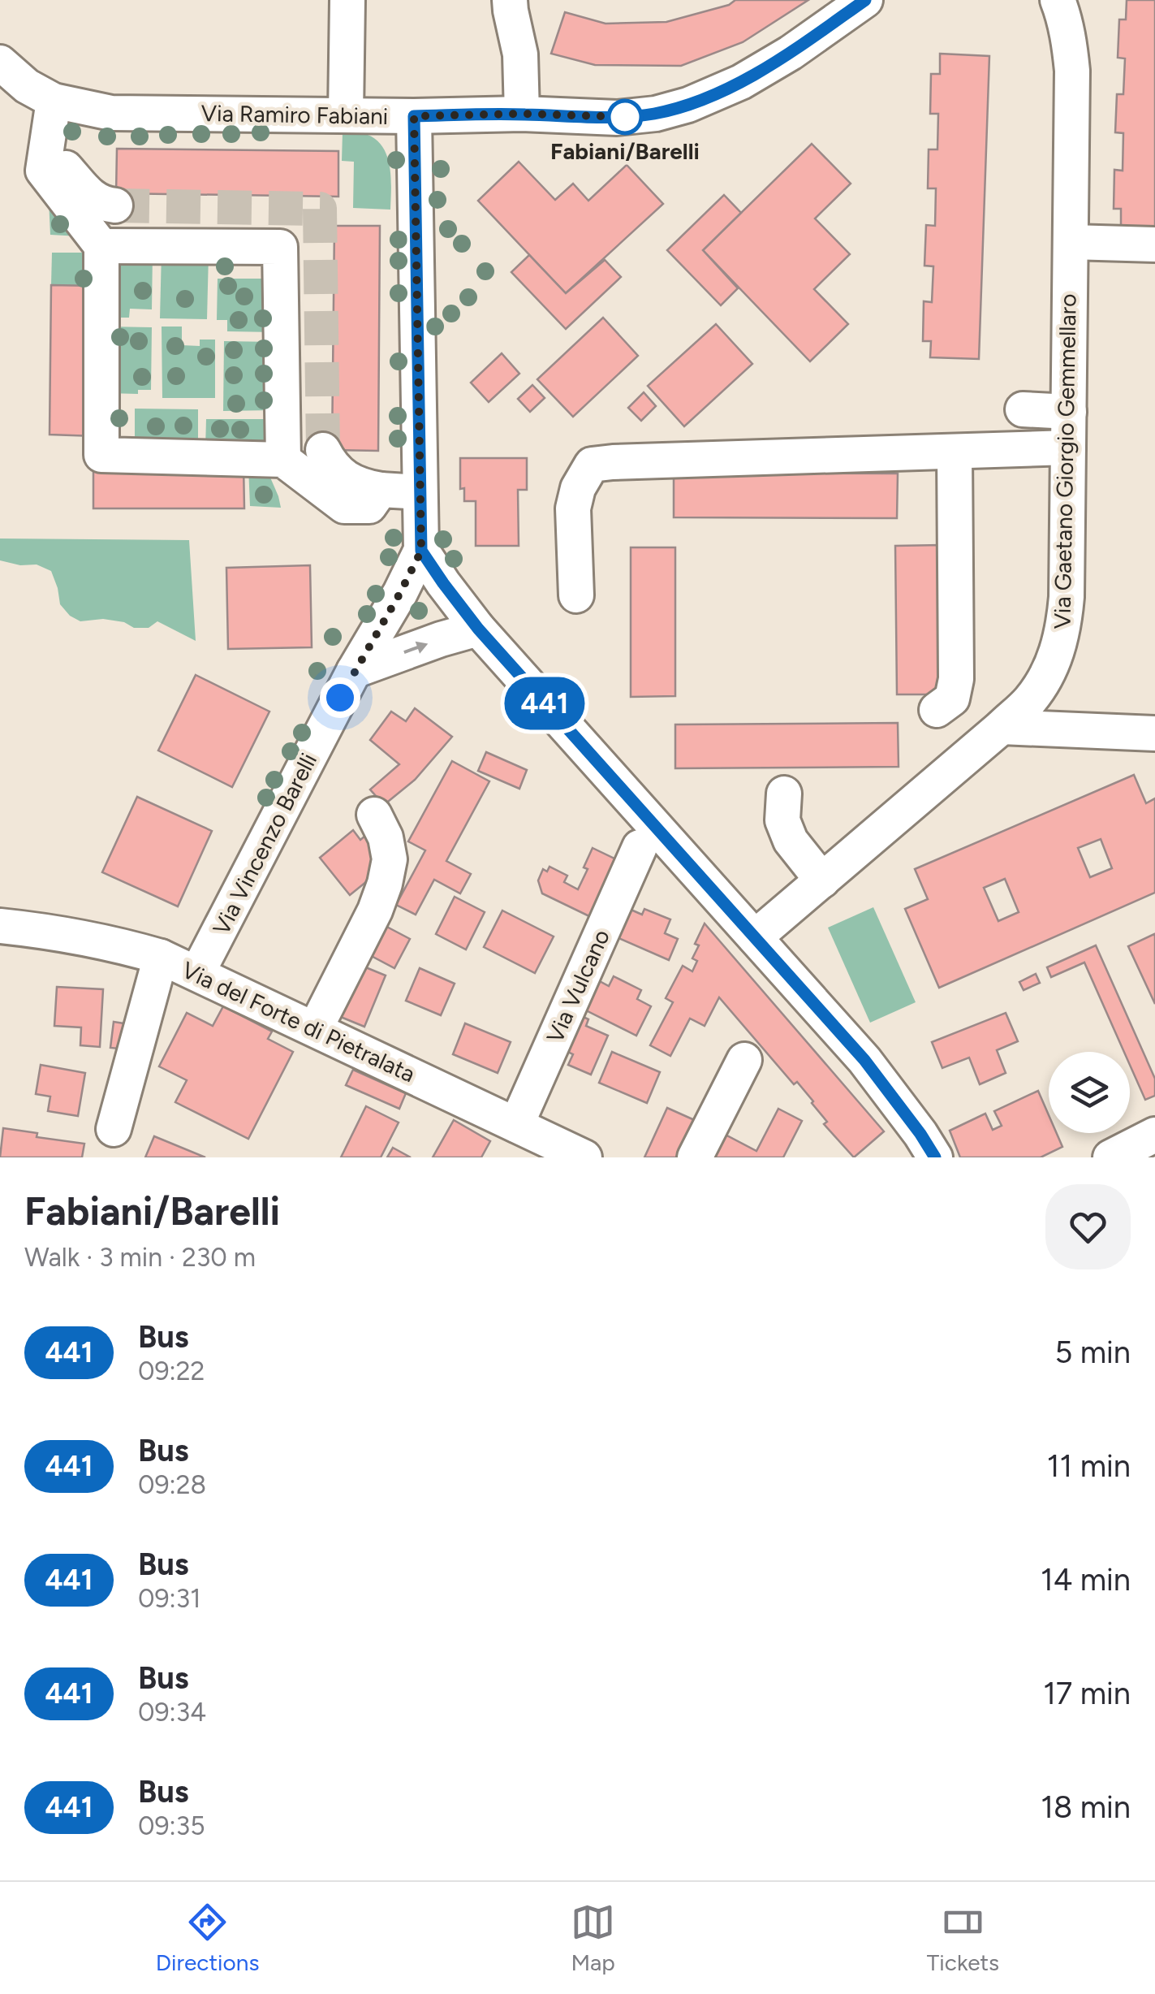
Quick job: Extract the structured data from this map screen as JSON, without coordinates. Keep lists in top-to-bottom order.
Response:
{
  "streets": {
    "street": [
      "Via Ramiro Fabiani",
      "Via Gaetano Giorgio Gemmellaro",
      "Via Vincenzo Barelli",
      "Via Vulcano",
      "Via del Forte di Pietralata"
    ]
  },
  "crossings": [
    ["Via Ramiro Fabiani", "Via Vincenzo Barelli"],
    ["Via Vincenzo Barelli", "Via del Forte di Pietralata"],
    ["Via Vulcano", "Via del Forte di Pietralata"]
  ],
  "places": ["Fabiani/Barelli"],
  "lines": ["bus line 441"],
  "page": {
    "on_map": "441",
    "heading": ["Fabiani/Barelli", "Walk · 3 min · 230 m"],
    "list": [
      {
        "mark": "441",
        "name": "Bus",
        "note": "09:22",
        "value": "5 min"
      },
      {
        "mark": "441",
        "name": "Bus",
        "note": "09:28",
        "value": "11 min"
      },
      {
        "mark": "441",
        "name": "Bus",
        "note": "09:31",
        "value": "14 min"
      },
      {
        "mark": "441",
        "name": "Bus",
        "note": "09:34",
        "value": "17 min"
      },
      {
        "mark": "441",
        "name": "Bus",
        "note": "09:35",
        "value": "18 min"
      }
    ],
    "tabs": ["Directions", "Map", "Tickets"]
  }
}
